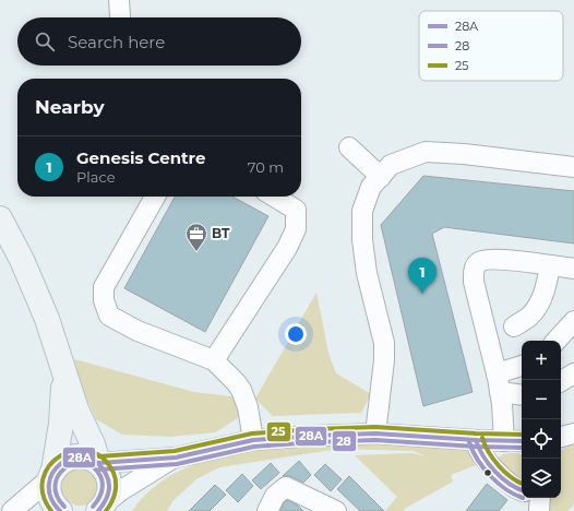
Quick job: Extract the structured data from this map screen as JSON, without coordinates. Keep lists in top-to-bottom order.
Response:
{
  "places": {
    "office": ["BT"]
  },
  "lines": ["transit line 25", "transit line 28A", "transit line 28"],
  "legend": ["28A", "28", "25"],
  "page": {
    "search": "Search here",
    "heading": "Nearby",
    "list": [
      {
        "mark": "1",
        "name": "Genesis Centre",
        "note": "Place",
        "value": "70 m"
      }
    ],
    "pins": "1",
    "map_buttons": ["+", "−"]
  }
}
